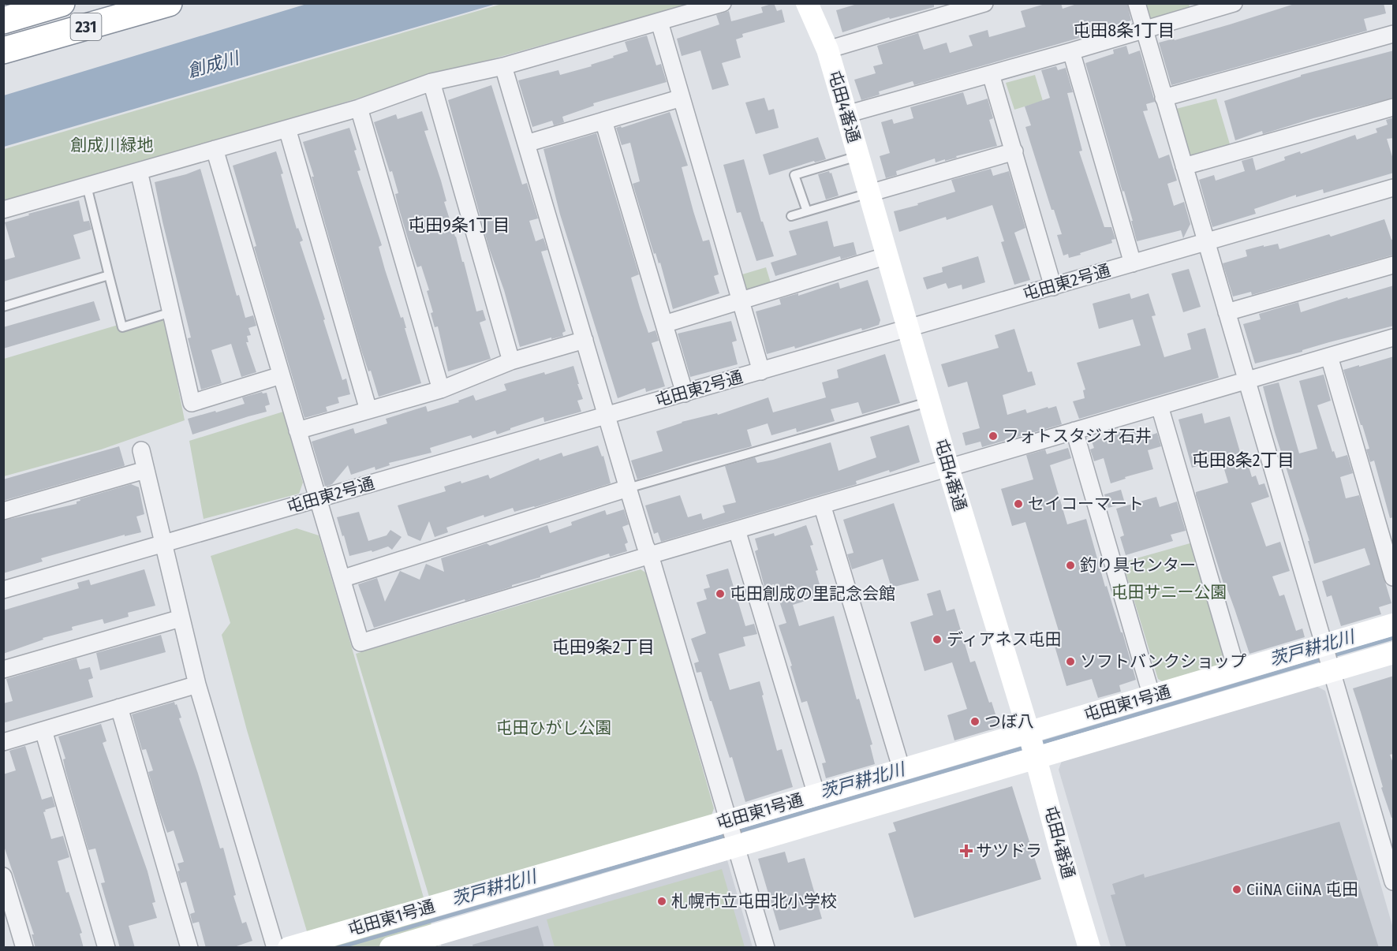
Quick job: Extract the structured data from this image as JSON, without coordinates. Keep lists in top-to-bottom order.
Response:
{
  "streets": {
    "highway": ["231"],
    "street": ["屯田4番通", "屯田東2号通", "屯田東1号通"]
  },
  "crossings": [
    ["屯田4番通", "屯田東2号通"],
    ["屯田4番通", "屯田東1号通"]
  ],
  "districts": [
    "屯田8条1丁目",
    "屯田9条1丁目",
    "屯田8条2丁目",
    "屯田9条2丁目"
  ],
  "water": ["創成川", "茨戸耕北川"],
  "parks": ["創成川緑地", "屯田サニー公園", "屯田ひがし公園"],
  "places": {
    "other": [
      "フォトスタジオ石井",
      "セイコーマート",
      "釣り具センター",
      "屯田創成の里記念会館",
      "ディアネス屯田",
      "ソフトバンクショップ",
      "つぼ八",
      "CiiNA CiiNA 屯田",
      "札幌市立屯田北小学校"
    ],
    "health": ["サツドラ"]
  }
}
